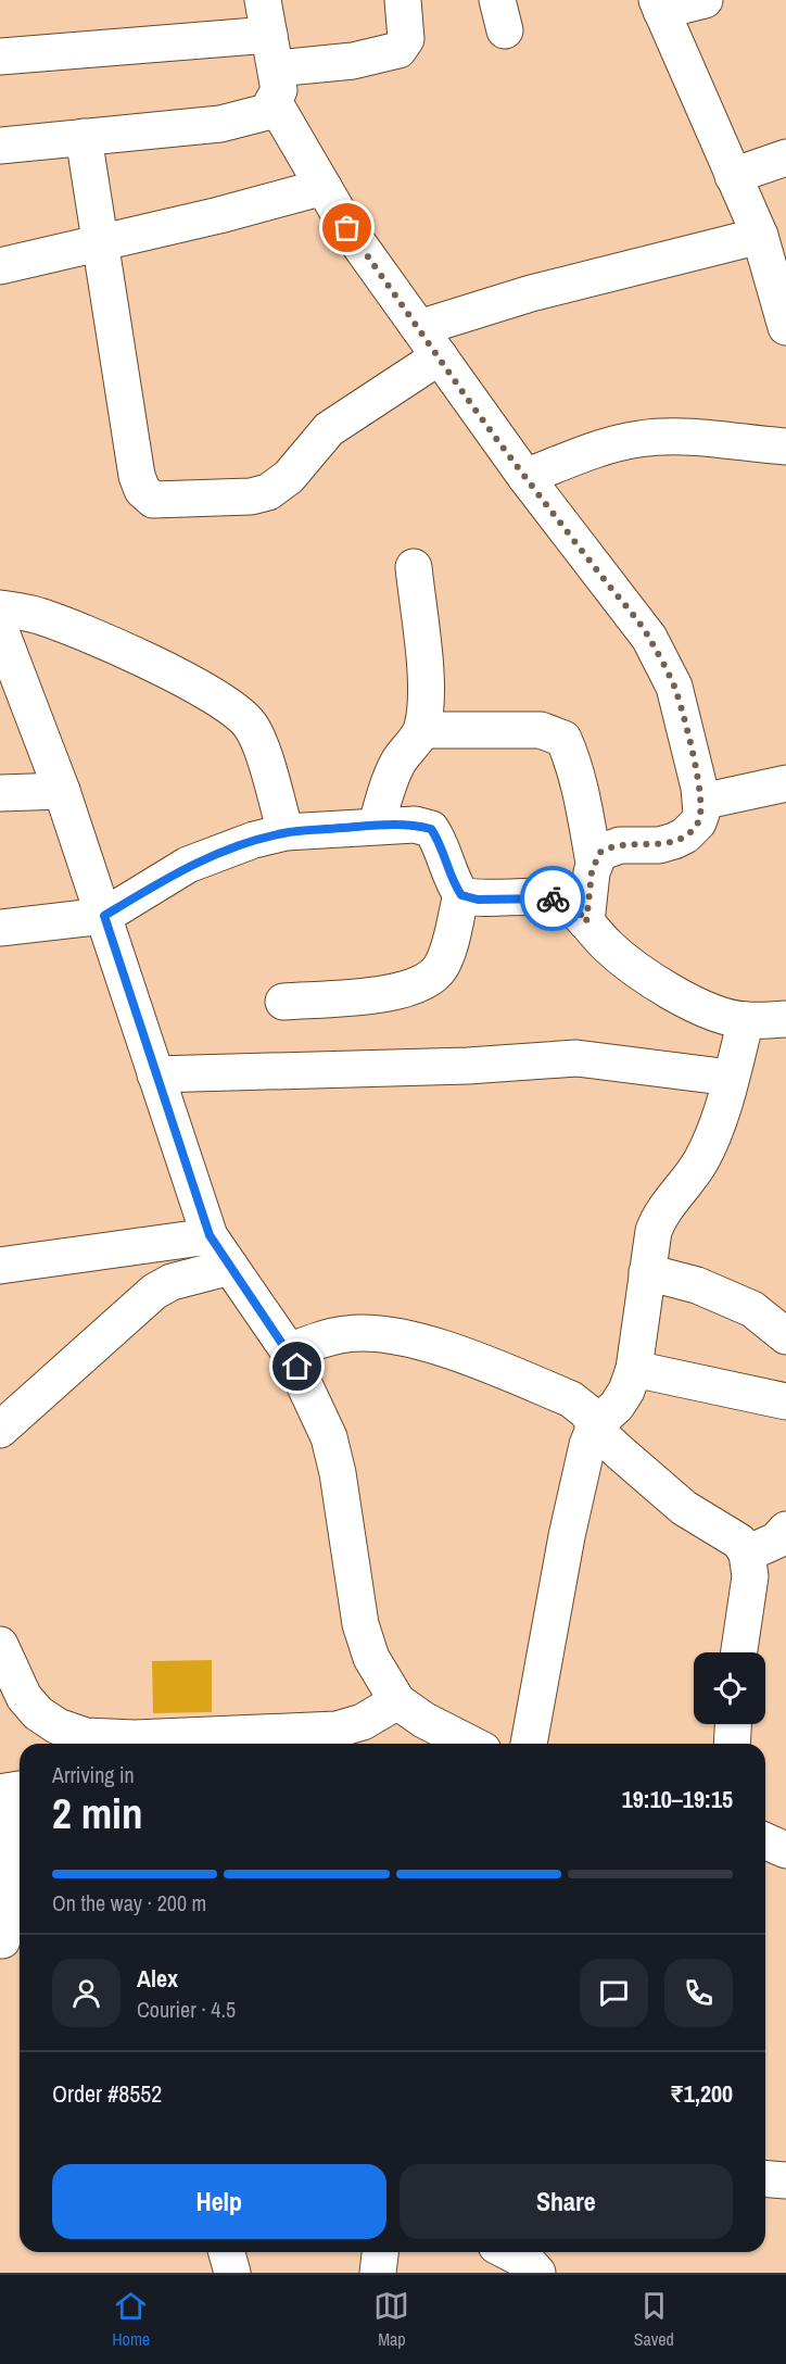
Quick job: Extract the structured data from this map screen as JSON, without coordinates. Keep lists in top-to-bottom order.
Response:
{
  "page": {
    "heading": ["2 min", "Arriving in", "19:10–19:15"],
    "panel": [
      "Alex",
      "Courier · 4.5",
      "Order #8552",
      "₹1,200"
    ],
    "bar": "On the way · 200 m",
    "buttons": ["Help", "Share"],
    "tabs": ["Home", "Map", "Saved"]
  }
}
